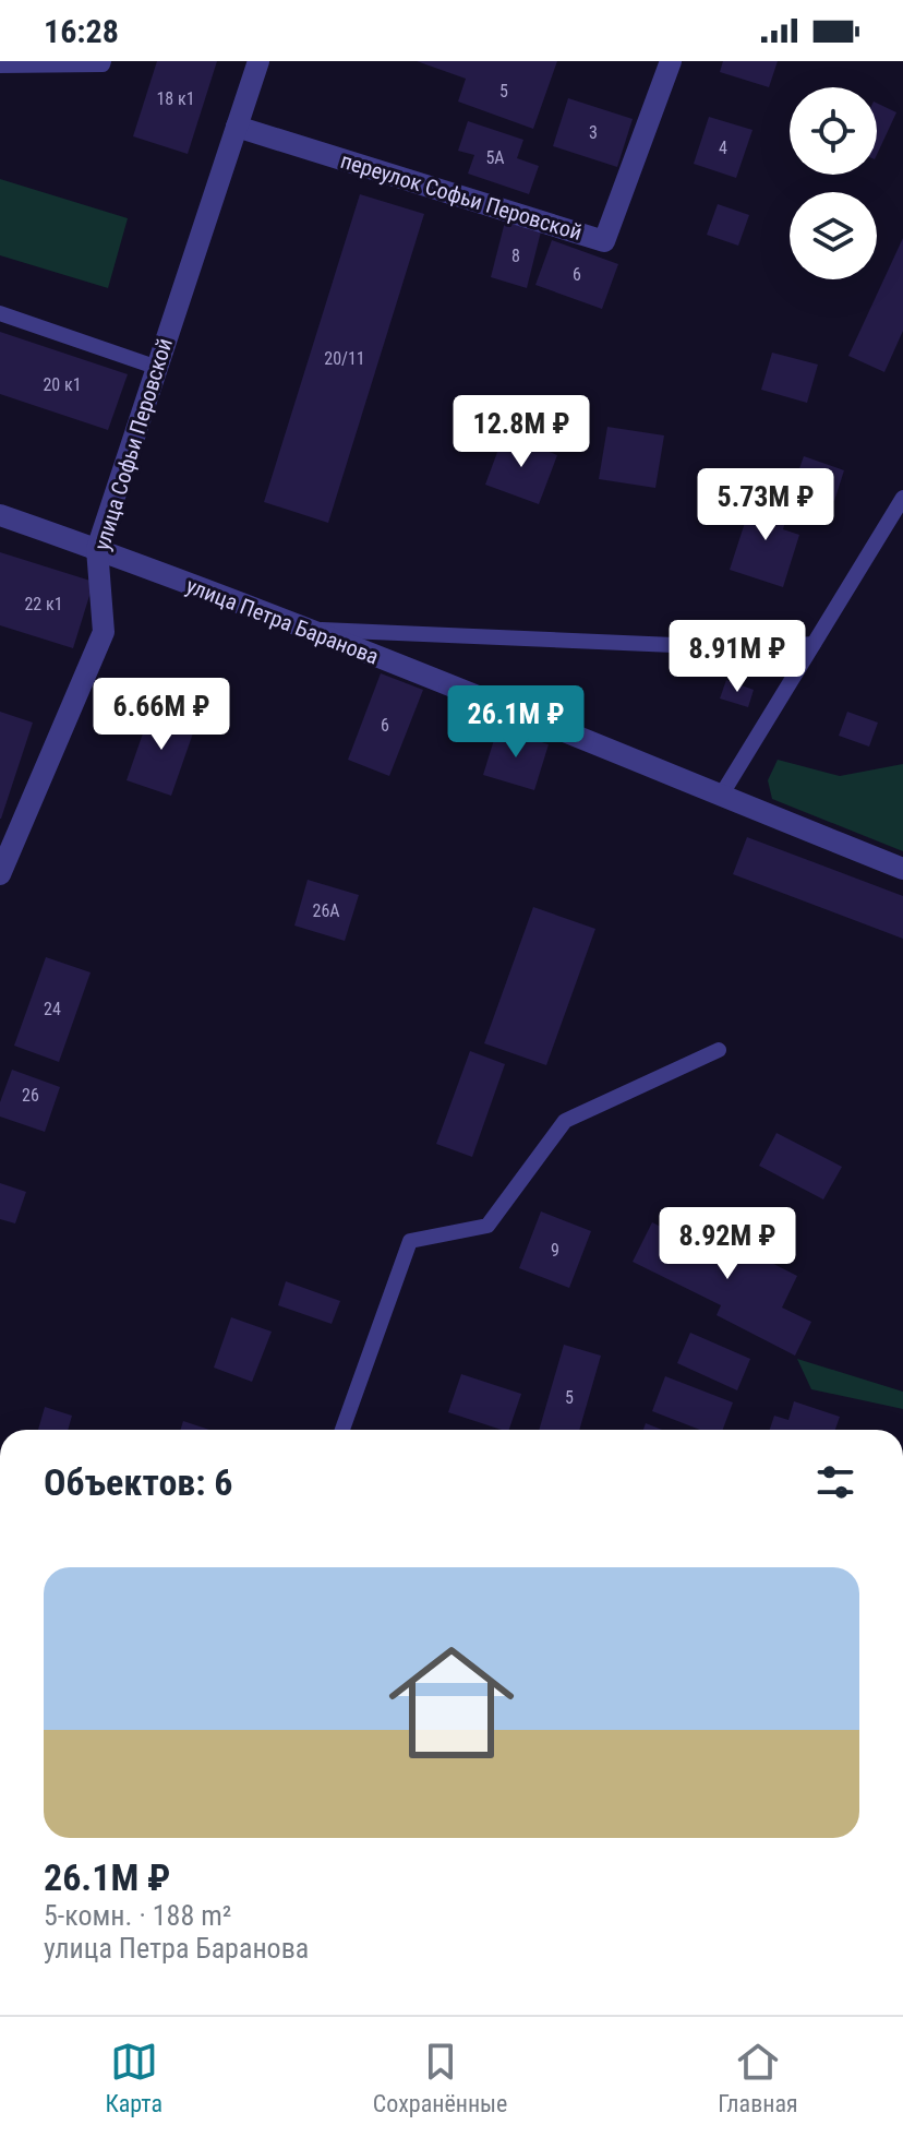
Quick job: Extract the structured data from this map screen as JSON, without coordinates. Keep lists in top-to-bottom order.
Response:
{
  "streets": {
    "street": ["переулок Софьи Перовской", "улица Софьи Перовской", "улица Петра Баранова"]
  },
  "crossings": [
    ["переулок Софьи Перовской", "улица Софьи Перовской"],
    ["улица Софьи Перовской", "улица Петра Баранова"]
  ],
  "house_numbers": [
    "5",
    "18 к1",
    "3",
    "4",
    "5А",
    "8",
    "6",
    "20/11",
    "20 к1",
    "22 к1",
    "6",
    "26А",
    "24",
    "26",
    "9",
    "5"
  ],
  "page": {
    "status": "16:28",
    "price": [
      "12.8M ₽",
      "5.73M ₽",
      "8.91M ₽",
      "6.66M ₽",
      "26.1M ₽",
      "8.92M ₽"
    ],
    "heading": "Объектов: 6",
    "list": [
      {
        "name": "26.1M ₽",
        "note": "5-комн. · 188 m² · улица Петра Баранова"
      }
    ],
    "tabs": ["Карта", "Сохранённые", "Главная"]
  }
}
